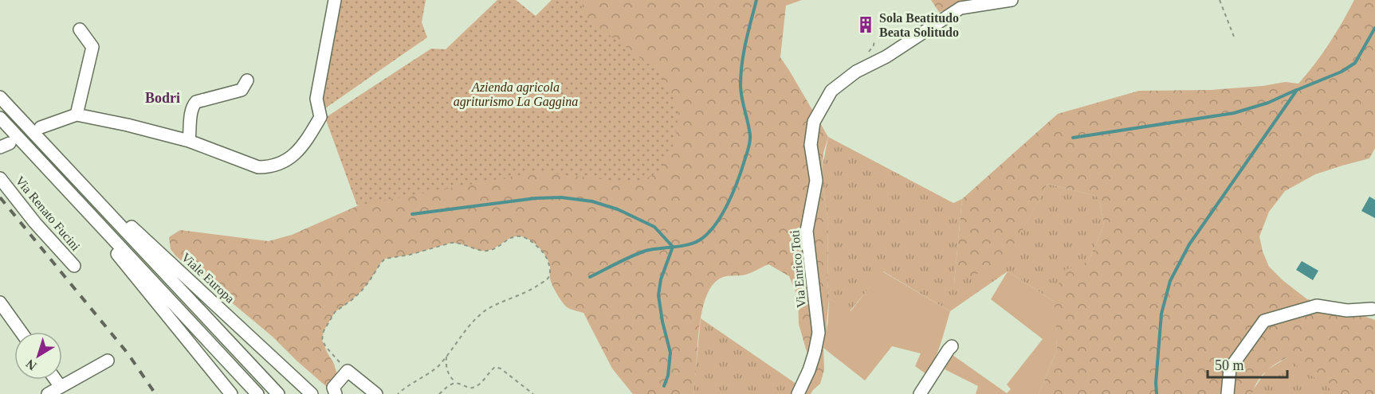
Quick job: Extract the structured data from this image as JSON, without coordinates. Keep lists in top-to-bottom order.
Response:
{
  "streets": {
    "street": ["Via Renato Fucini", "Via Enrico Toti", "Viale Europa"]
  },
  "districts": ["Bodri"],
  "parks": ["Azienda agricola agriturismo La Gaggina"],
  "places": {
    "building": ["Sola Beatitudo Beata Solitudo"]
  },
  "scale_bar": "50 m",
  "north": "bottom left"
}
